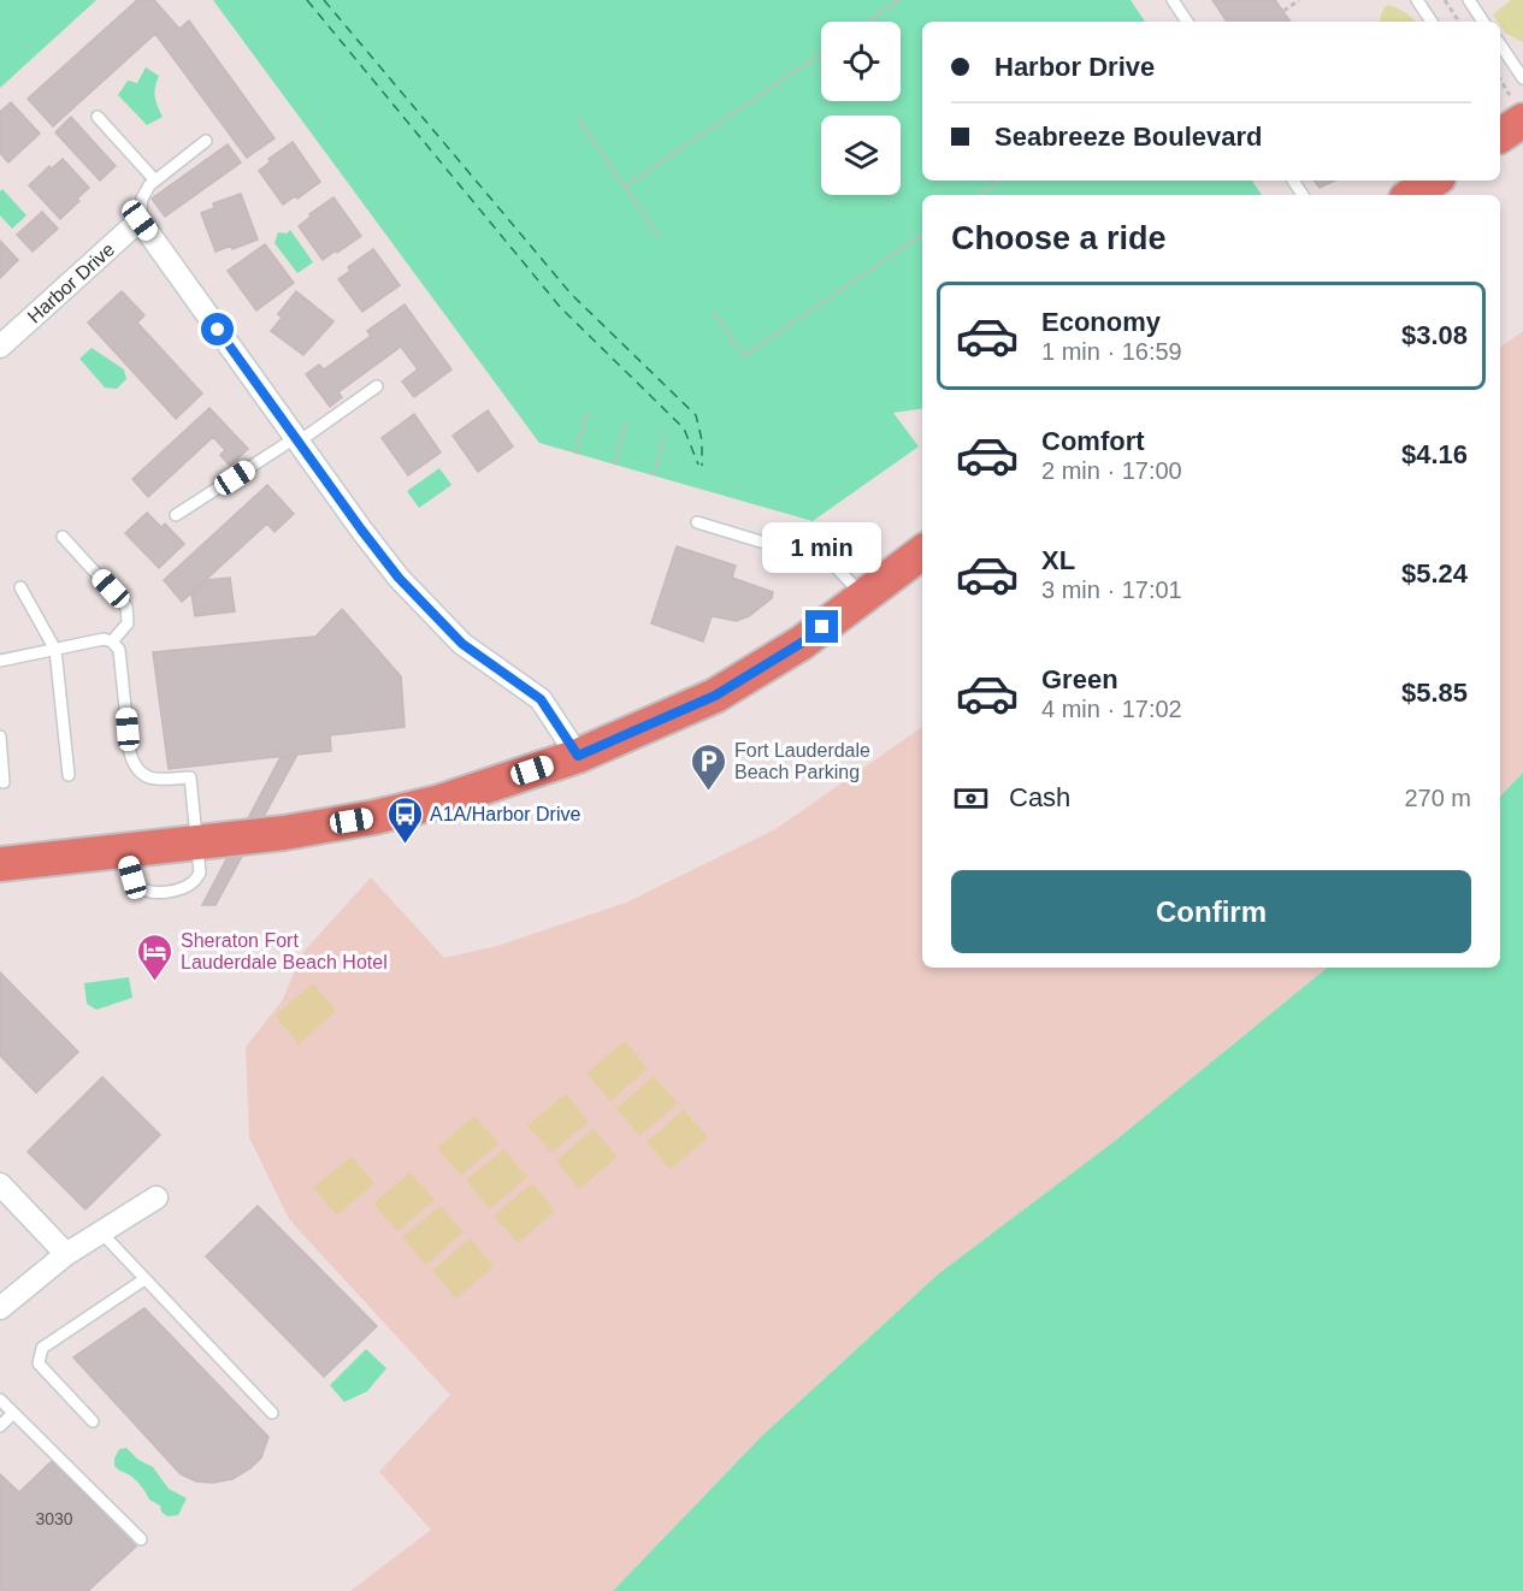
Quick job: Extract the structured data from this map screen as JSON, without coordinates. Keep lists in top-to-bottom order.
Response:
{
  "streets": {
    "street": ["Harbor Drive"]
  },
  "places": {
    "parking": ["Fort Lauderdale Beach Parking"],
    "bus stop": ["A1A/Harbor Drive"],
    "hotel": ["Sheraton Fort Lauderdale Beach Hotel"]
  },
  "house_numbers": ["3030"],
  "page": {
    "banner": ["Harbor Drive", "Seabreeze Boulevard"],
    "heading": "Choose a ride",
    "list": [
      {
        "name": "Economy",
        "note": "1 min · 16:59",
        "value": "$3.08"
      },
      {
        "name": "Comfort",
        "note": "2 min · 17:00",
        "value": "$4.16"
      },
      {
        "name": "XL",
        "note": "3 min · 17:01",
        "value": "$5.24"
      },
      {
        "name": "Green",
        "note": "4 min · 17:02",
        "value": "$5.85"
      }
    ],
    "bubble": "1 min",
    "pay": ["Cash", "270 m"],
    "buttons": "Confirm"
  }
}
